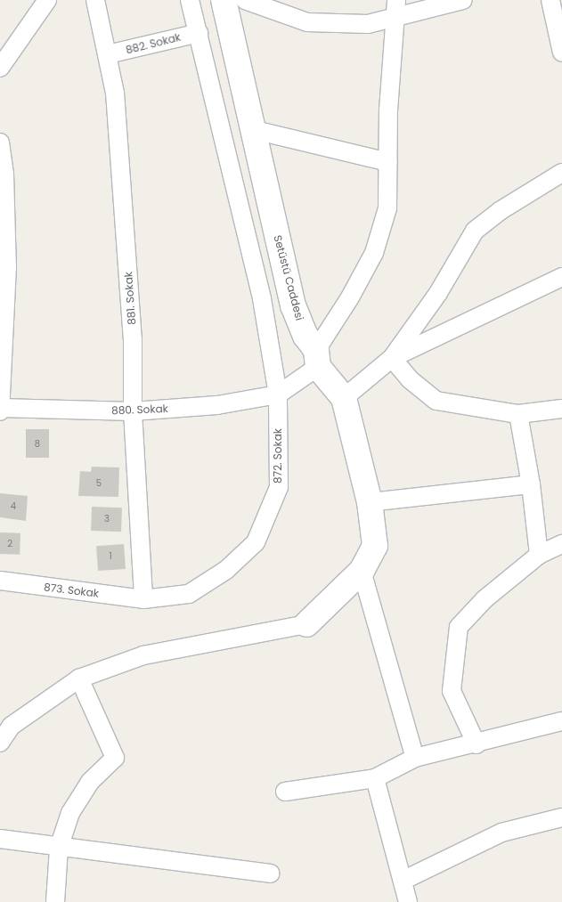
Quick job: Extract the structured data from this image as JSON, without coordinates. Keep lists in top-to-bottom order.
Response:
{
  "streets": {
    "street": [
      "882. Sokak",
      "Setüstü Caddesi",
      "881. Sokak",
      "880. Sokak",
      "872. Sokak",
      "873. Sokak"
    ]
  },
  "crossings": [
    ["882. Sokak", "881. Sokak"],
    ["882. Sokak", "872. Sokak"],
    ["881. Sokak", "880. Sokak"],
    ["881. Sokak", "872. Sokak"],
    ["881. Sokak", "873. Sokak"],
    ["880. Sokak", "872. Sokak"],
    ["872. Sokak", "873. Sokak"]
  ],
  "house_numbers": [
    "8",
    "5",
    "4",
    "3",
    "2",
    "1"
  ]
}
